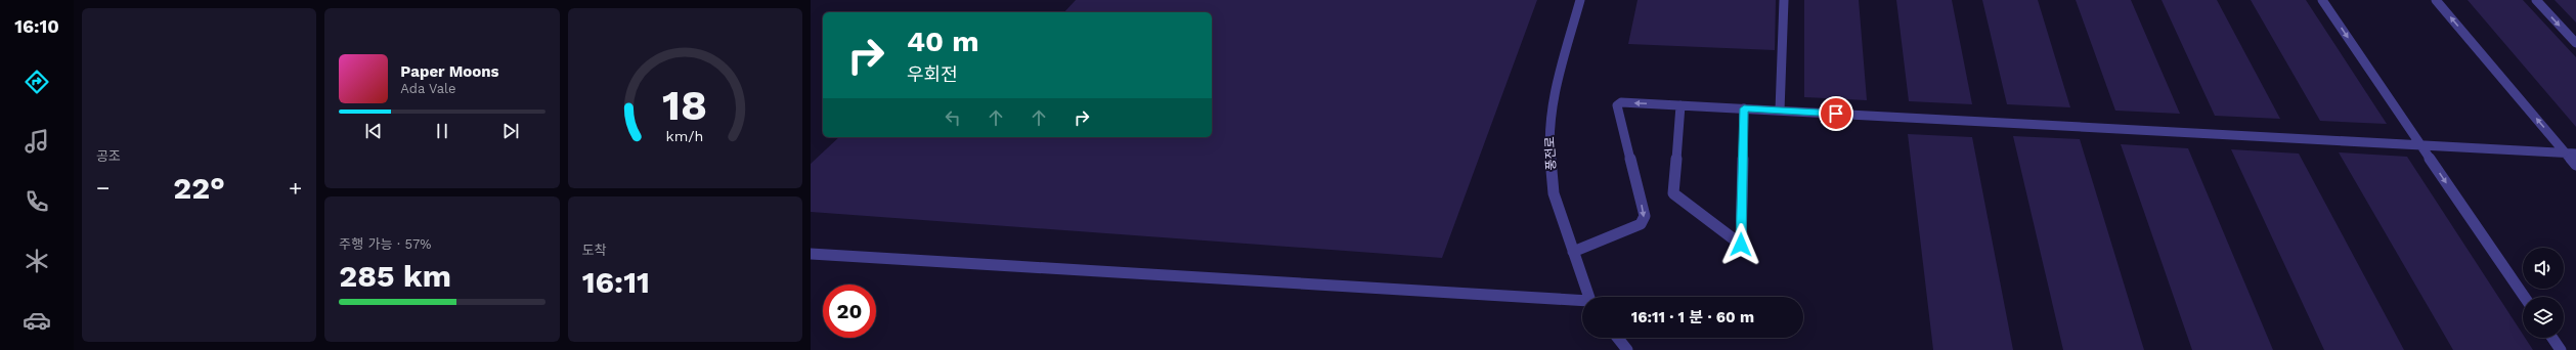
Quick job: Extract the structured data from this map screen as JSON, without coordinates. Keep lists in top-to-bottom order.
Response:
{
  "streets": {
    "street": ["풍전로"]
  },
  "page": {
    "tabs": "16:10",
    "tile": [
      "공조",
      ["주행 가능 · 57%", "285 km"],
      ["도착", "16:11"]
    ],
    "turn": ["40 m", "우회전"],
    "song": ["Paper Moons", "Ada Vale"],
    "heat": ["−", "22°", "+"],
    "limit": "20",
    "trip": "16:11 · 1 분 · 60 m",
    "gauge": ["18", "km/h"]
  }
}
